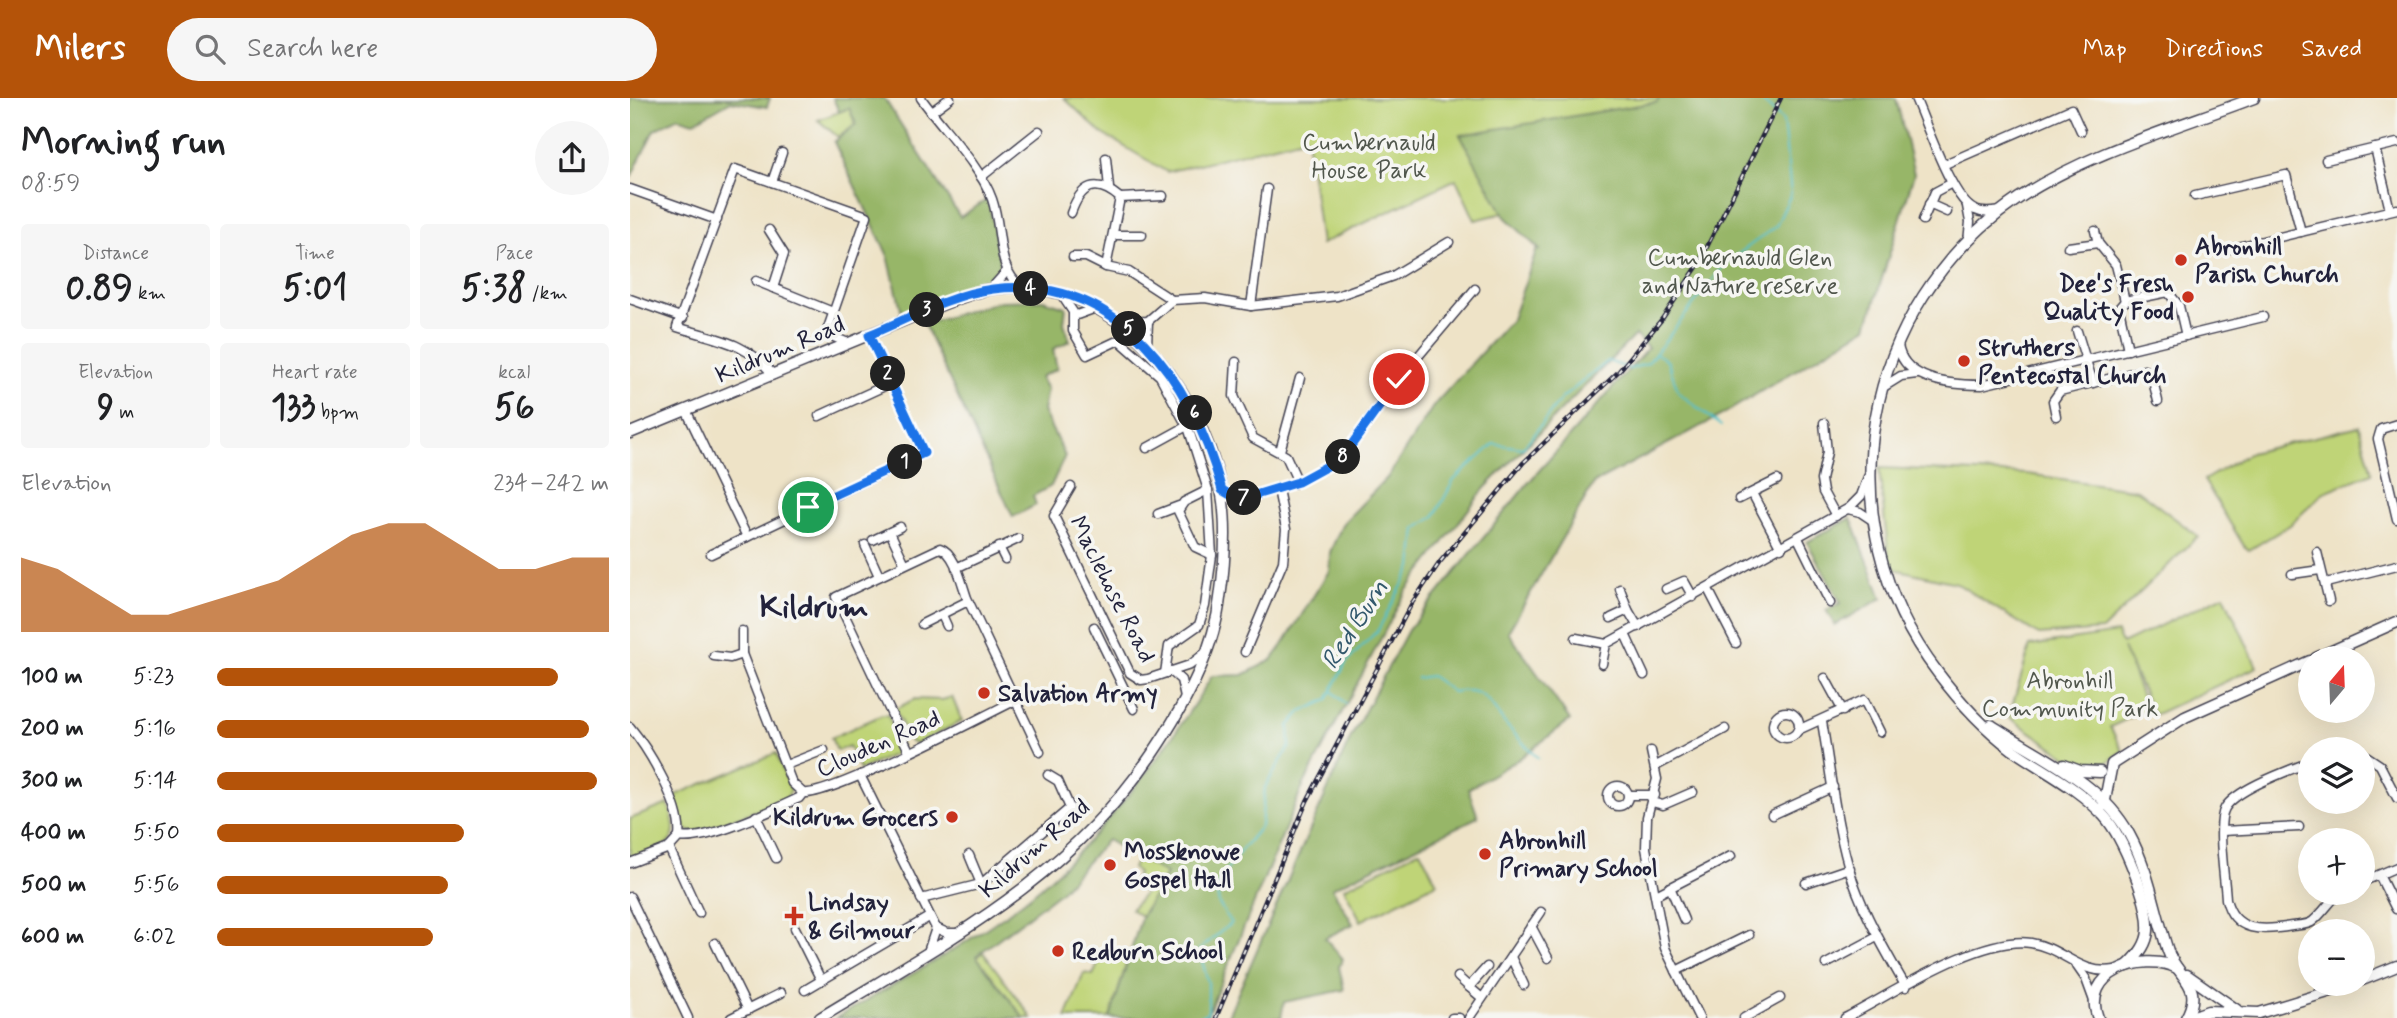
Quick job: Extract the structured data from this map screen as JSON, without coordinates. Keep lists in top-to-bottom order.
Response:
{
  "streets": {
    "street": ["Kildrum Road", "Maclehose Road", "Clouden Road"]
  },
  "crossings": [
    ["Kildrum Road", "Maclehose Road"]
  ],
  "districts": ["Kildrum"],
  "water": ["Red Burn"],
  "parks": ["Cumbernauld House Park", "Cumbernauld Glen and Nature reserve", "Abronhill Community Park"],
  "places": {
    "other": [
      "Abronhill Parish Church",
      "Dee's Fresh Quality Food",
      "Struthers Pentecostal Church",
      "Salvation Army",
      "Kildrum Grocers",
      "Abronhill Primary School",
      "Mossknowe Gospel Hall",
      "Redburn School"
    ],
    "health": ["Lindsay & Gilmour"]
  },
  "north": "top",
  "page": {
    "header": "Milers",
    "search": "Search here",
    "nav": ["Map", "Directions", "Saved"],
    "heading": ["Morning run", "08:59"],
    "stats": [
      ["Distance", "0.89 km"],
      ["Time", "5:01"],
      ["Pace", "5:38 /km"],
      ["Elevation", "9 m"],
      ["Heart rate", "133 bpm"],
      ["kcal", "56"]
    ],
    "pins": [
      "4",
      "3",
      "5",
      "2",
      "6",
      "8",
      "1",
      "7"
    ],
    "chart": ["Elevation", "234–242 m"],
    "map_buttons": ["+", "−"],
    "list": [
      {
        "name": "100 m",
        "note": "5:23"
      },
      {
        "name": "200 m",
        "note": "5:16"
      },
      {
        "name": "300 m",
        "note": "5:14"
      },
      {
        "name": "400 m",
        "note": "5:50"
      },
      {
        "name": "500 m",
        "note": "5:56"
      },
      {
        "name": "600 m",
        "note": "6:02"
      }
    ]
  }
}
